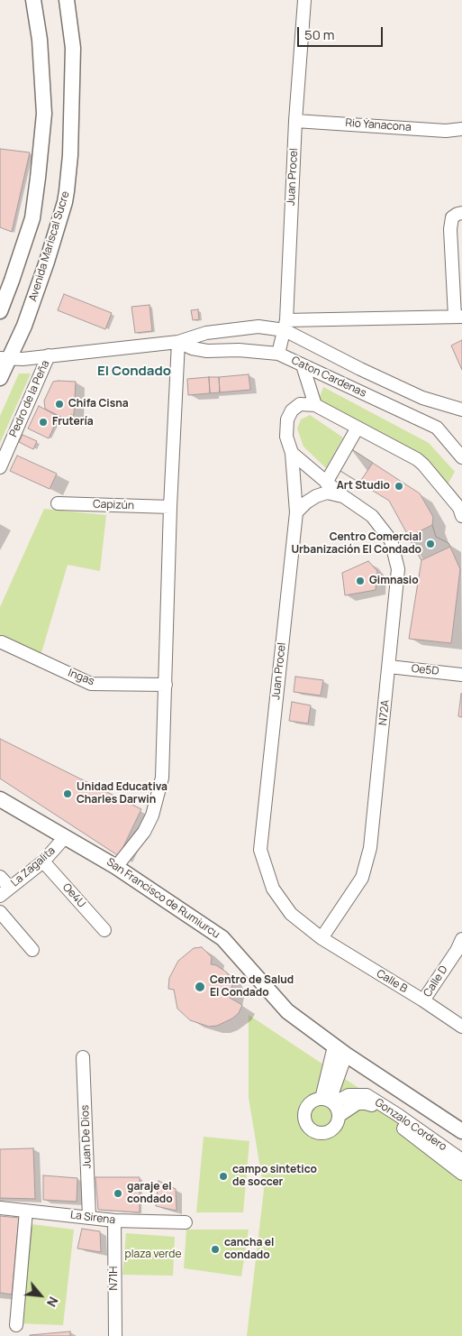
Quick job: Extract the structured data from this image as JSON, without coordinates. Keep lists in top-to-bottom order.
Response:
{
  "streets": {
    "main road": ["Avenida Mariscal Sucre", "San Francisco de Rumiurcu"],
    "street": [
      "Rio Yanacona",
      "Juan Procel",
      "Caton Cardenas",
      "Pedro de la Peña",
      "Capizún",
      "Oe5D",
      "Ingas",
      "N72A",
      "La Zagalita",
      "Oe4U",
      "Calle B",
      "Calle D",
      "Gonzalo Cordero",
      "Juan De Dios",
      "La Sirena",
      "N71H"
    ]
  },
  "crossings": [
    ["Rio Yanacona", "Juan Procel"],
    ["Juan Procel", "Caton Cardenas"],
    ["Juan Procel", "N72A"],
    ["Juan Procel", "Calle B"],
    ["Avenida Mariscal Sucre", "Caton Cardenas"],
    ["Caton Cardenas", "Pedro de la Peña"],
    ["Oe5D", "N72A"],
    ["N72A", "Calle B"],
    ["La Zagalita", "Oe4U"],
    ["La Zagalita", "San Francisco de Rumiurcu"],
    ["Calle B", "Calle D"],
    ["Juan De Dios", "La Sirena"],
    ["La Sirena", "N71H"]
  ],
  "districts": ["El Condado"],
  "parks": ["plaza verde"],
  "places": [
    "Chifa Cisna",
    "Frutería",
    "Art Studio",
    "Centro Comercial Urbanización El Condado",
    "Gimnasio",
    "Unidad Educativa Charles Darwin",
    "Centro de Salud El Condado",
    "campo sintetico de soccer",
    "garaje el condado",
    "cancha el condado"
  ],
  "scale_bar": "50 m",
  "north": "bottom right"
}
